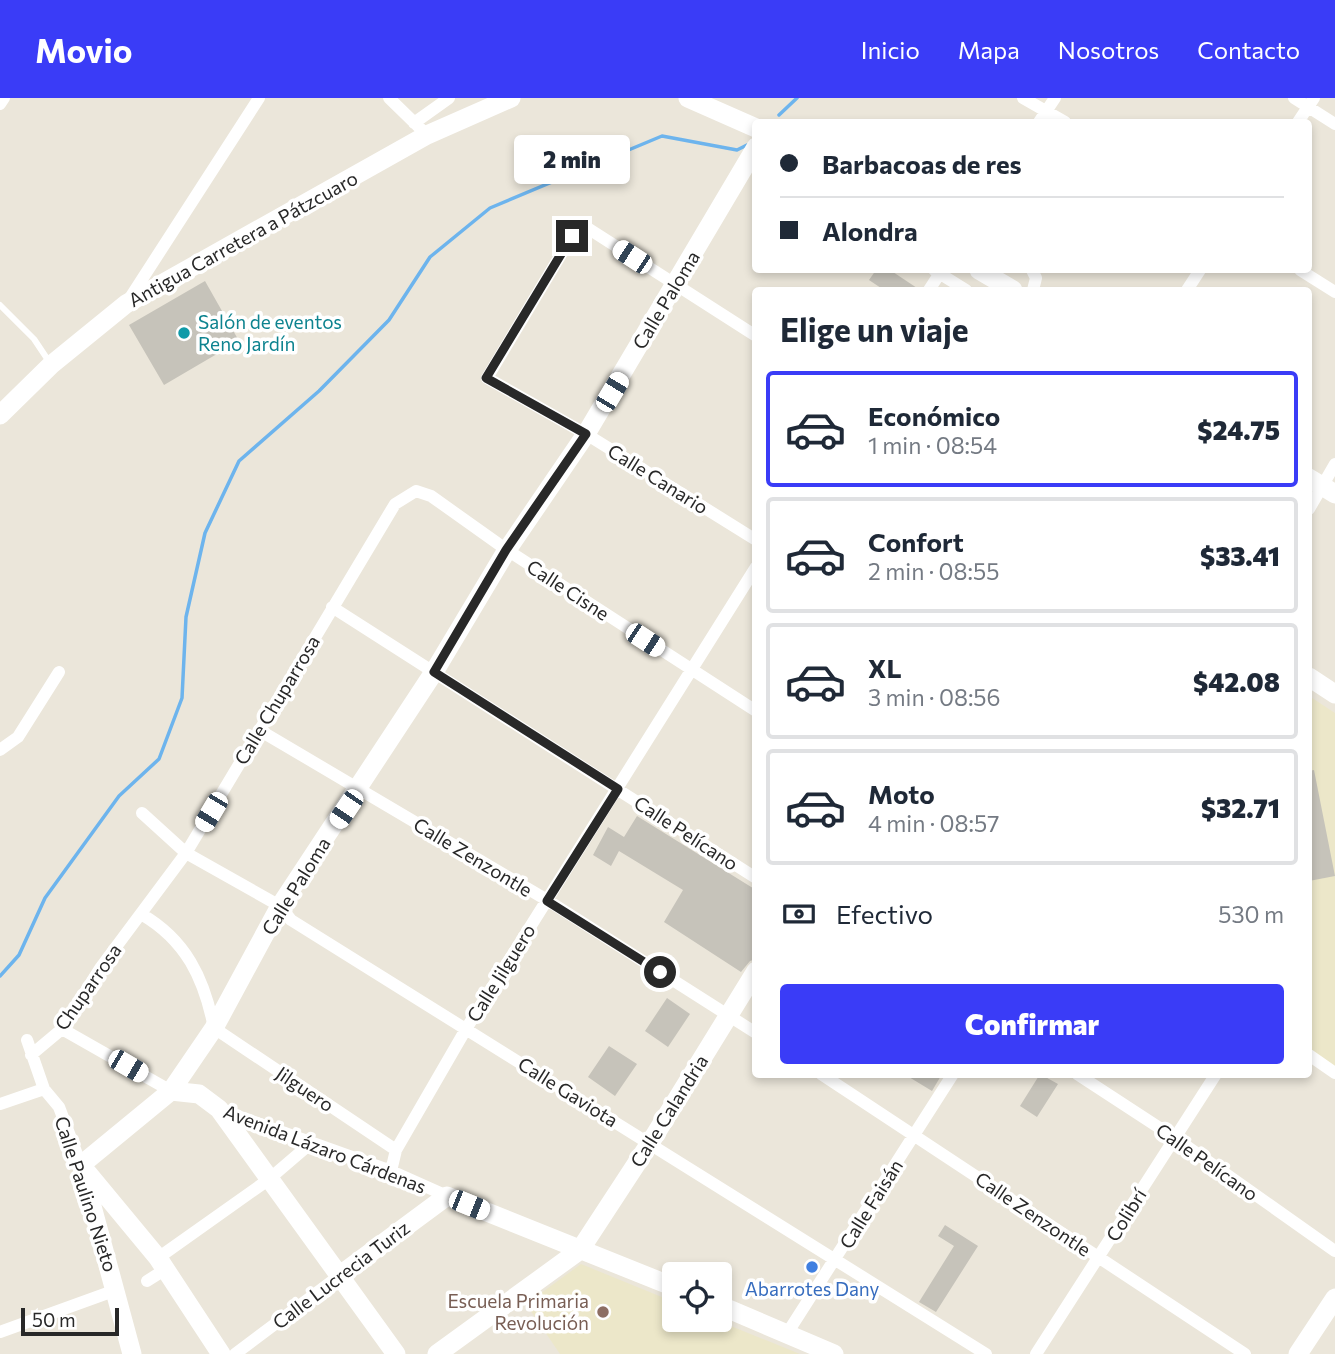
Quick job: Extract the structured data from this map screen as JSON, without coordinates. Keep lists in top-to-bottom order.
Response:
{
  "streets": {
    "street": [
      "Antigua Carretera a Pátzcuaro",
      "Calle Paloma",
      "Calle Canario",
      "Calle Cisne",
      "Calle Chuparrosa",
      "Calle Pelícano",
      "Calle Zenzontle",
      "Calle Jilguero",
      "Chuparrosa",
      "Jilguero",
      "Calle Gaviota",
      "Calle Calandria",
      "Avenida Lázaro Cárdenas",
      "Calle Paulino Nieto",
      "Calle Faisán",
      "Colibrí",
      "Calle Lucrecia Turiz"
    ]
  },
  "crossings": [
    ["Calle Paloma", "Calle Canario"],
    ["Calle Paloma", "Calle Cisne"],
    ["Calle Paloma", "Calle Pelícano"],
    ["Calle Paloma", "Calle Zenzontle"],
    ["Calle Paloma", "Jilguero"],
    ["Calle Paloma", "Calle Gaviota"],
    ["Calle Paloma", "Avenida Lázaro Cárdenas"],
    ["Calle Paloma", "Calle Paulino Nieto"],
    ["Calle Cisne", "Calle Chuparrosa"],
    ["Calle Cisne", "Calle Jilguero"],
    ["Calle Chuparrosa", "Calle Pelícano"],
    ["Calle Chuparrosa", "Calle Zenzontle"],
    ["Calle Chuparrosa", "Chuparrosa"],
    ["Calle Chuparrosa", "Calle Gaviota"],
    ["Calle Pelícano", "Calle Jilguero"],
    ["Calle Pelícano", "Colibrí"],
    ["Calle Zenzontle", "Calle Jilguero"],
    ["Calle Zenzontle", "Calle Calandria"],
    ["Calle Zenzontle", "Calle Faisán"],
    ["Calle Zenzontle", "Colibrí"],
    ["Calle Jilguero", "Jilguero"],
    ["Calle Jilguero", "Calle Gaviota"],
    ["Calle Jilguero", "Avenida Lázaro Cárdenas"],
    ["Chuparrosa", "Avenida Lázaro Cárdenas"],
    ["Chuparrosa", "Calle Paulino Nieto"],
    ["Calle Gaviota", "Calle Calandria"],
    ["Calle Gaviota", "Calle Faisán"],
    ["Calle Calandria", "Avenida Lázaro Cárdenas"],
    ["Avenida Lázaro Cárdenas", "Calle Lucrecia Turiz"]
  ],
  "places": ["Salón de eventos Reno Jardín", "Abarrotes Dany", "Escuela Primaria Revolución"],
  "scale_bar": "50 m",
  "page": {
    "header": "Movio",
    "nav": [
      "Inicio",
      "Mapa",
      "Nosotros",
      "Contacto"
    ],
    "banner": ["Barbacoas de res", "Alondra"],
    "bubble": "2 min",
    "heading": "Elige un viaje",
    "list": [
      {
        "name": "Económico",
        "note": "1 min · 08:54",
        "value": "$24.75"
      },
      {
        "name": "Confort",
        "note": "2 min · 08:55",
        "value": "$33.41"
      },
      {
        "name": "XL",
        "note": "3 min · 08:56",
        "value": "$42.08"
      },
      {
        "name": "Moto",
        "note": "4 min · 08:57",
        "value": "$32.71"
      }
    ],
    "pay": ["Efectivo", "530 m"],
    "buttons": "Confirmar",
    "scale": "50 m"
  }
}
